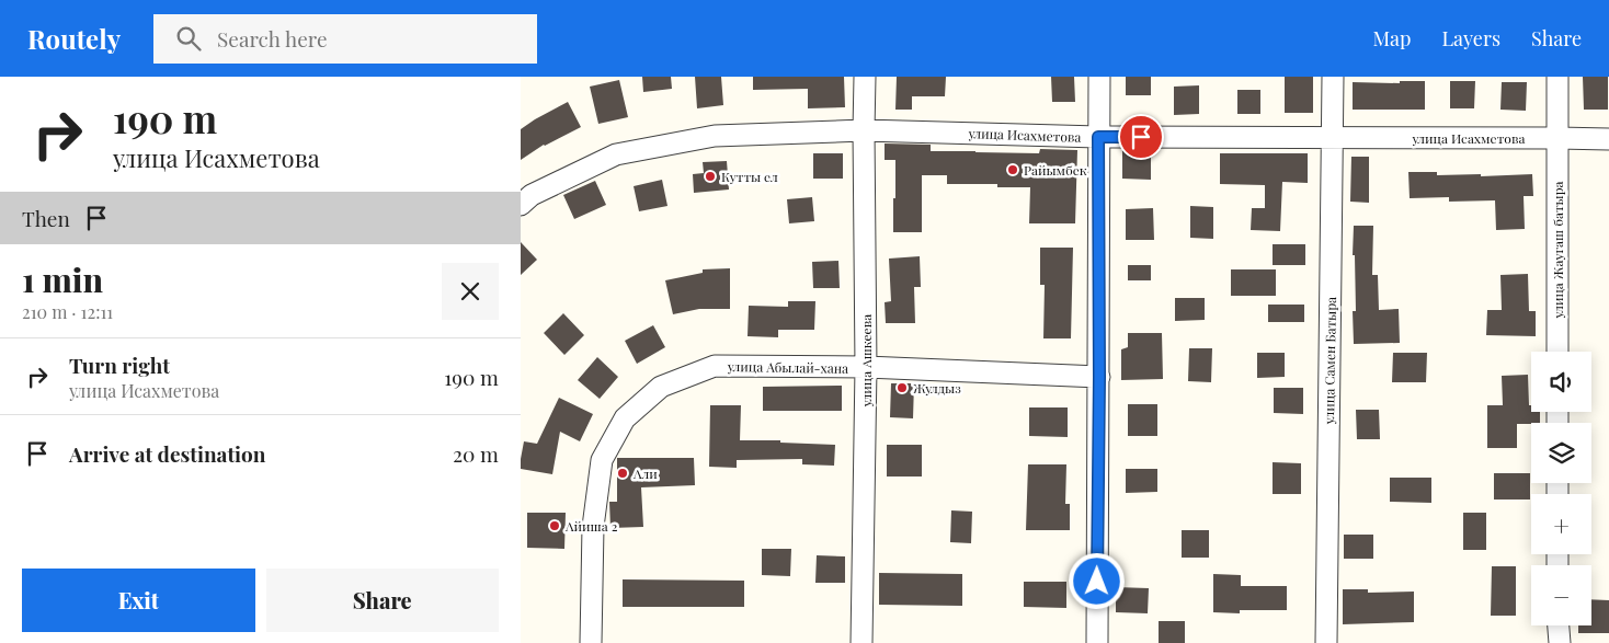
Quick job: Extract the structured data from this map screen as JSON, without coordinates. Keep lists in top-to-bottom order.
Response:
{
  "streets": {
    "street": [
      "улица Исахметова",
      "улица Жаугаш батыра",
      "улица Ашкеева",
      "улица Самен Батыра",
      "улица Абылай-хана"
    ]
  },
  "crossings": [
    ["улица Исахметова", "улица Жаугаш батыра"],
    ["улица Исахметова", "улица Ашкеева"],
    ["улица Исахметова", "улица Самен Батыра"],
    ["улица Ашкеева", "улица Абылай-хана"]
  ],
  "places": [
    "Райымбек",
    "Кутты ел",
    "Жулдыз",
    "Али",
    "Айиша 2"
  ],
  "page": {
    "header": "Routely",
    "search": "Search here",
    "nav": ["Map", "Layers", "Share"],
    "turn": ["190 m", "улица Исахметова"],
    "then": "Then",
    "heading": ["1 min", "210 m · 12:11"],
    "list": [
      {
        "name": "Turn right",
        "note": "улица Исахметова",
        "value": "190 m"
      },
      {
        "name": "Arrive at destination",
        "value": "20 m"
      }
    ],
    "map_buttons": ["+", "−"],
    "buttons": ["Exit", "Share"]
  }
}
